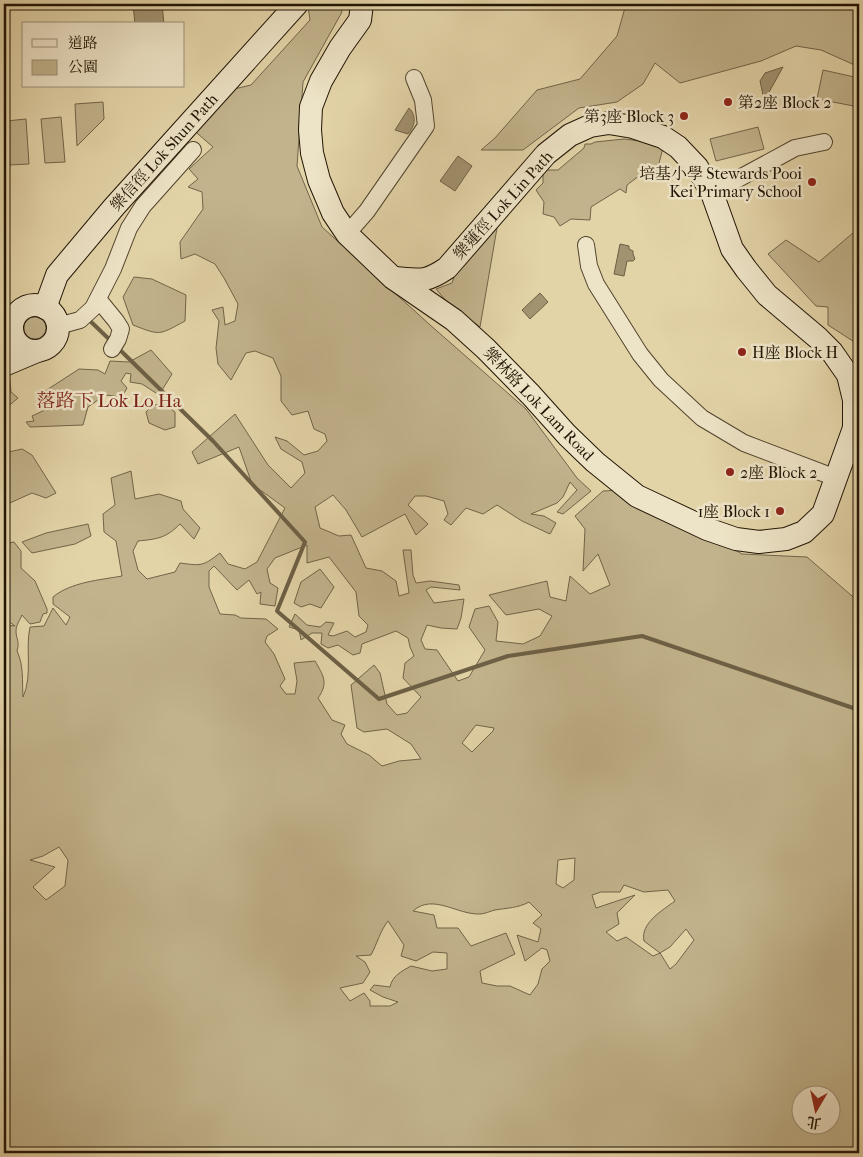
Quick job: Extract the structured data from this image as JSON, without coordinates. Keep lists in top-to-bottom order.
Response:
{
  "streets": {
    "street": ["樂信徑 Lok Shun Path", "樂蓮徑 Lok Lin Path", "樂林路 Lok Lam Road"]
  },
  "crossings": [
    ["樂蓮徑 Lok Lin Path", "樂林路 Lok Lam Road"]
  ],
  "districts": ["落路下 Lok Lo Ha"],
  "places": [
    "第2座 Block 2",
    "第3座 Block 3",
    "培基小學 Stewards Pooi Kei Primary School",
    "H座 Block H",
    "2座 Block 2",
    "1座 Block 1"
  ],
  "legend": ["道路", "公園"],
  "north": "bottom"
}
